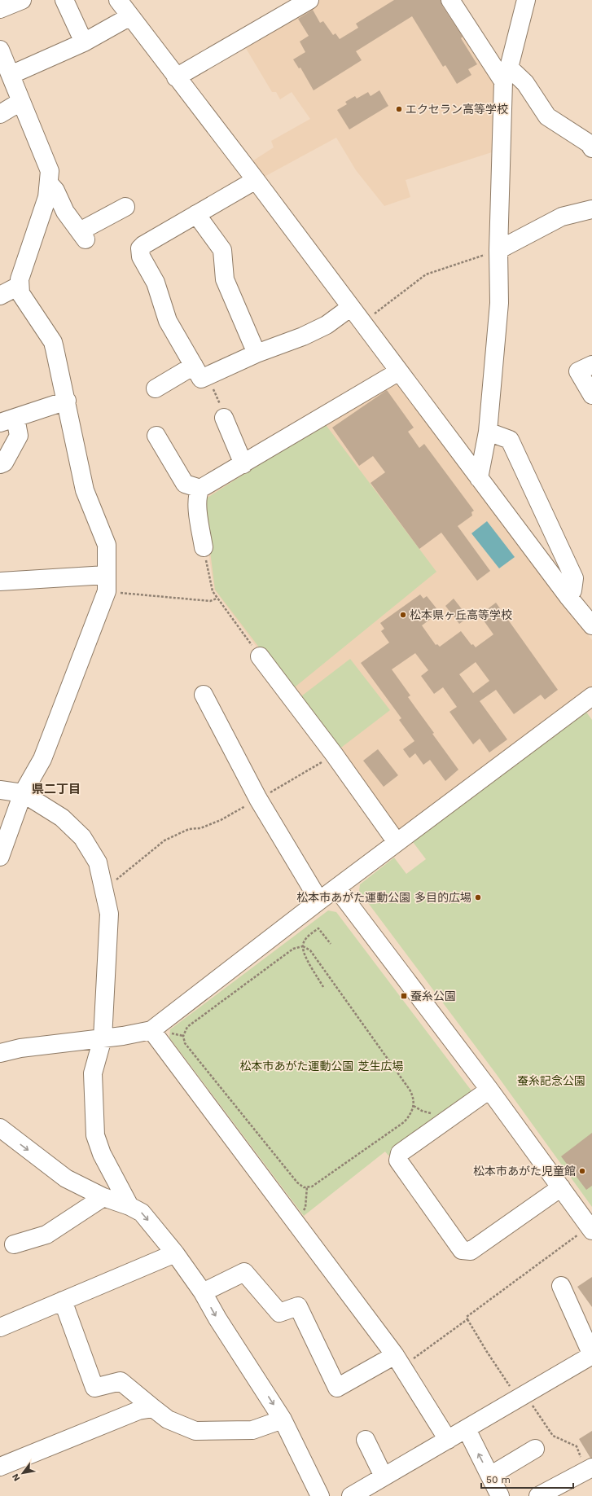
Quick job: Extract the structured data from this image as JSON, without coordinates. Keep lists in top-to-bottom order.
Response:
{
  "districts": ["県二丁目"],
  "parks": ["松本市あがた運動公園 芝生広場", "蚕糸記念公園"],
  "places": {
    "other": [
      "エクセラン高等学校",
      "松本県ヶ丘高等学校",
      "松本市あがた運動公園 多目的広場",
      "松本市あがた児童館"
    ],
    "transit": ["蚕糸公園"]
  },
  "scale_bar": "50 m",
  "north": "bottom left"
}
